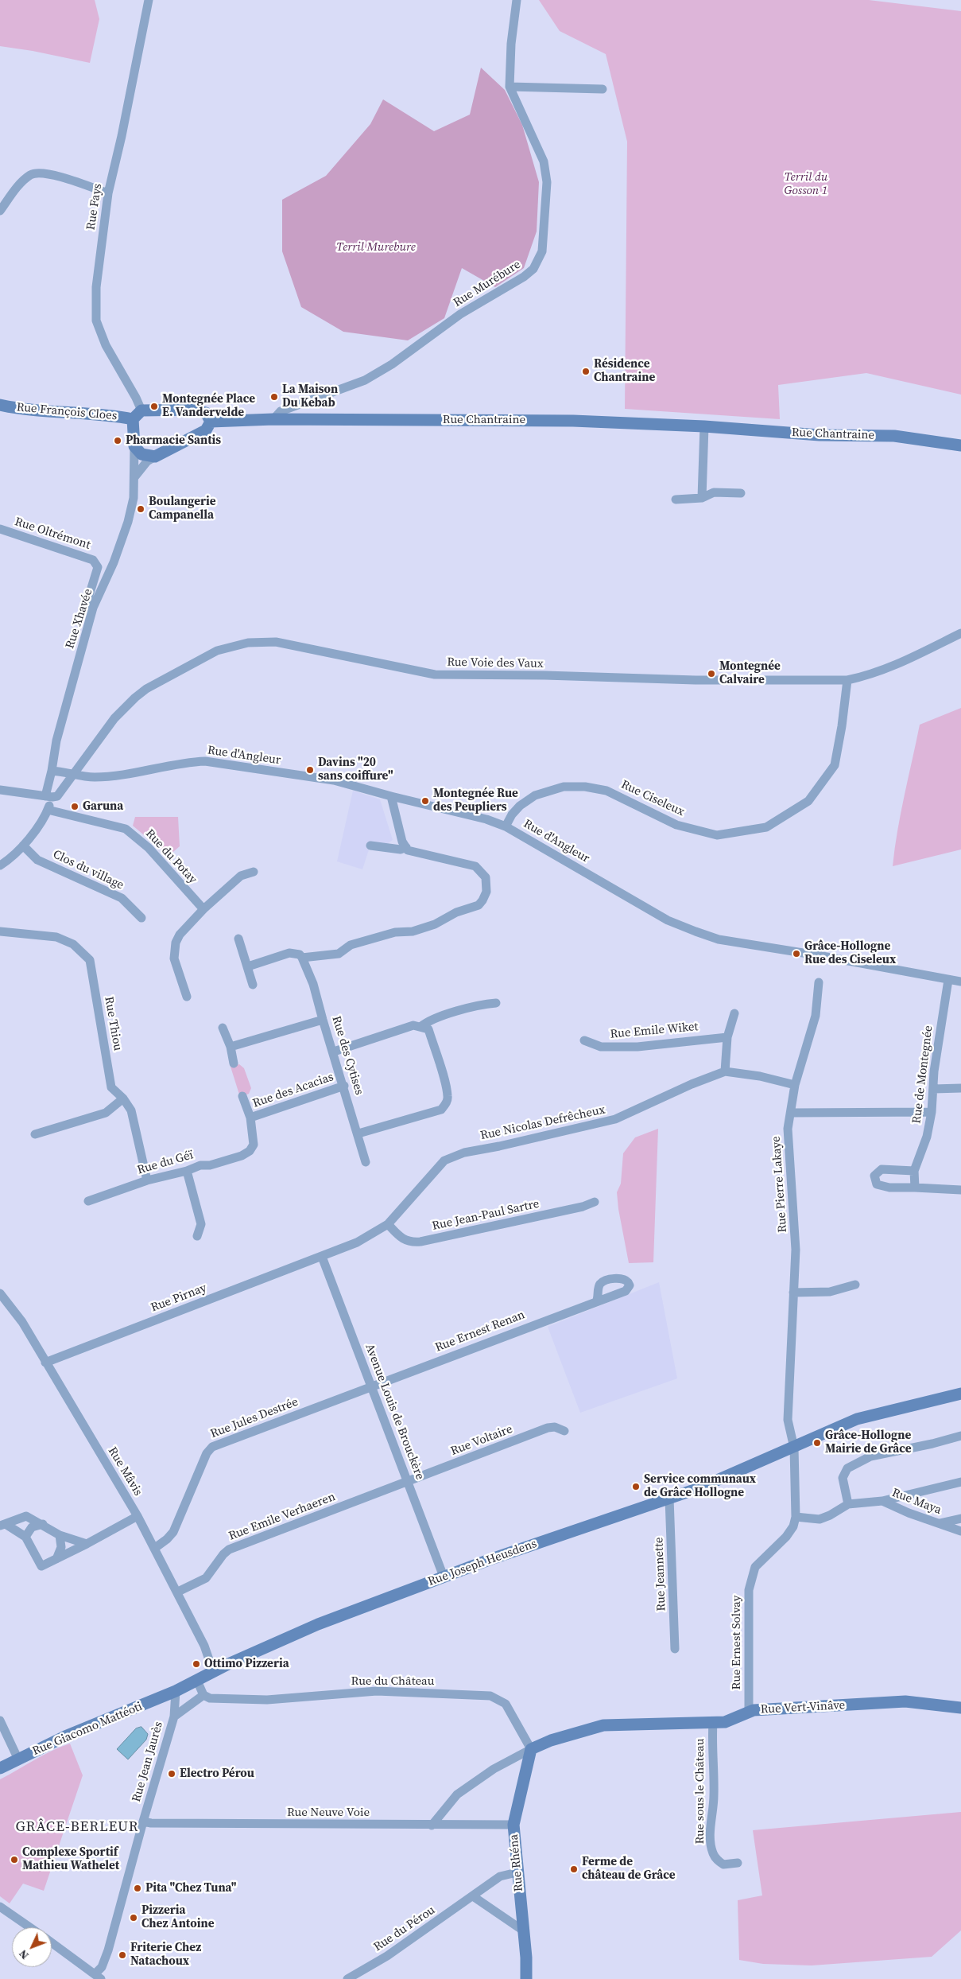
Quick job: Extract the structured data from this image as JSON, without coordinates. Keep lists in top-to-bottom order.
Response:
{
  "streets": {
    "street": [
      "Rue Fays",
      "Rue Murébure",
      "Rue François Cloes",
      "Rue Chantraine",
      "Rue Oltrémont",
      "Rue Xhavée",
      "Rue Voie des Vaux",
      "Rue d'Angleur",
      "Rue Ciseleux",
      "Rue du Potay",
      "Clos du village",
      "Rue Thiou",
      "Rue Emile Wiket",
      "Rue des Cytises",
      "Rue de Montegnée",
      "Rue des Acacias",
      "Rue Nicolas Defrêcheux",
      "Rue du Géï",
      "Rue Pierre Lakaye",
      "Rue Jean-Paul Sartre",
      "Rue Pirnay",
      "Rue Ernest Renan",
      "Avenue Louis de Brouckère",
      "Rue Jules Destrée",
      "Rue Voltaire",
      "Rue Mâvis",
      "Rue Maya",
      "Rue Emile Verhaeren",
      "Rue Joseph Heusdens",
      "Rue Jeannette",
      "Rue Ernest Solvay",
      "Rue du Château",
      "Rue Vert-Vinâve",
      "Rue Giacomo Mattéoti",
      "Rue Jean Jaurès",
      "Rue sous le Château",
      "Rue Neuve Voie",
      "Rue Rhéna",
      "Rue du Pérou"
    ]
  },
  "crossings": [
    ["Rue Murébure", "Rue Chantraine"],
    ["Rue Oltrémont", "Rue Xhavée"],
    ["Rue Xhavée", "Rue Voie des Vaux"],
    ["Rue Xhavée", "Rue d'Angleur"],
    ["Rue Voie des Vaux", "Rue d'Angleur"],
    ["Rue Voie des Vaux", "Rue Ciseleux"],
    ["Rue d'Angleur", "Rue Ciseleux"],
    ["Rue d'Angleur", "Rue de Montegnée"],
    ["Rue Thiou", "Rue du Géï"],
    ["Rue des Cytises", "Rue des Acacias"],
    ["Rue des Acacias", "Rue du Géï"],
    ["Rue Nicolas Defrêcheux", "Rue Pierre Lakaye"],
    ["Rue Nicolas Defrêcheux", "Rue Jean-Paul Sartre"],
    ["Rue Nicolas Defrêcheux", "Rue Pirnay"],
    ["Rue Nicolas Defrêcheux", "Avenue Louis de Brouckère"],
    ["Rue Pierre Lakaye", "Rue Maya"],
    ["Rue Pierre Lakaye", "Rue Joseph Heusdens"],
    ["Rue Pierre Lakaye", "Rue Ernest Solvay"],
    ["Rue Pirnay", "Avenue Louis de Brouckère"],
    ["Rue Pirnay", "Rue Mâvis"],
    ["Rue Ernest Renan", "Avenue Louis de Brouckère"],
    ["Rue Ernest Renan", "Rue Jules Destrée"],
    ["Avenue Louis de Brouckère", "Rue Jules Destrée"],
    ["Avenue Louis de Brouckère", "Rue Voltaire"],
    ["Avenue Louis de Brouckère", "Rue Emile Verhaeren"],
    ["Avenue Louis de Brouckère", "Rue Joseph Heusdens"],
    ["Rue Jules Destrée", "Rue Mâvis"],
    ["Rue Voltaire", "Rue Emile Verhaeren"],
    ["Rue Mâvis", "Rue Emile Verhaeren"],
    ["Rue Mâvis", "Rue Joseph Heusdens"],
    ["Rue Maya", "Rue Ernest Solvay"],
    ["Rue Joseph Heusdens", "Rue Jeannette"],
    ["Rue Joseph Heusdens", "Rue Giacomo Mattéoti"],
    ["Rue Joseph Heusdens", "Rue Jean Jaurès"],
    ["Rue Ernest Solvay", "Rue Vert-Vinâve"],
    ["Rue du Château", "Rue Vert-Vinâve"],
    ["Rue du Château", "Rue Rhéna"],
    ["Rue Vert-Vinâve", "Rue sous le Château"],
    ["Rue Vert-Vinâve", "Rue Rhéna"],
    ["Rue Giacomo Mattéoti", "Rue Jean Jaurès"],
    ["Rue Jean Jaurès", "Rue Neuve Voie"],
    ["Rue Neuve Voie", "Rue Rhéna"],
    ["Rue Rhéna", "Rue du Pérou"]
  ],
  "districts": ["GRÂCE-BERLEUR"],
  "parks": ["Terril du Gosson 1", "Terril Murebure"],
  "places": [
    "Résidence Chantraine",
    "La Maison Du Kebab",
    "Montegnée Place E. Vandervelde",
    "Pharmacie Santis",
    "Boulangerie Campanella",
    "Montegnée Calvaire",
    "Davins \"20 sans coiffure\"",
    "Montegnée Rue des Peupliers",
    "Garuna",
    "Grâce-Hollogne Rue des Ciseleux",
    "Grâce-Hollogne Mairie de Grâce",
    "Service communaux de Grâce Hollogne",
    "Ottimo Pizzeria",
    "Electro Pérou",
    "Complexe Sportif Mathieu Wathelet",
    "Ferme de château de Grâce",
    "Pita \"Chez Tuna\"",
    "Pizzeria Chez Antoine",
    "Friterie Chez Natachoux"
  ],
  "north": "bottom left"
}
